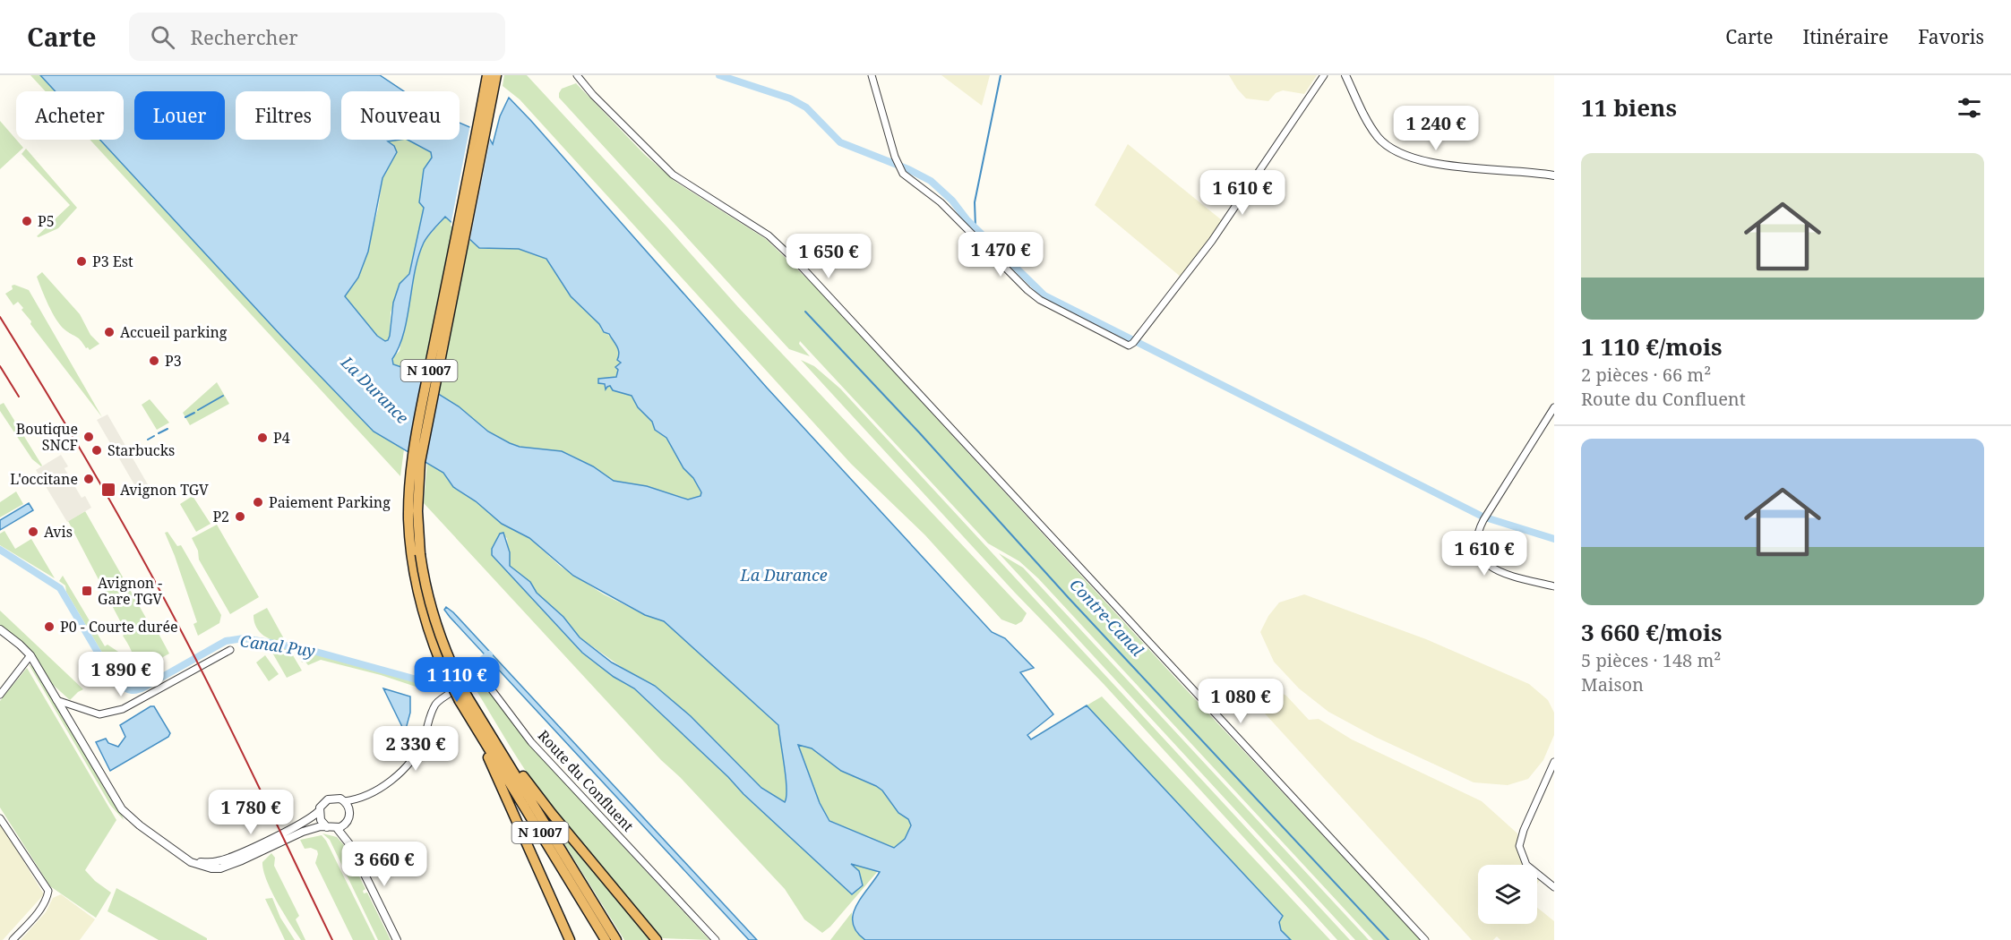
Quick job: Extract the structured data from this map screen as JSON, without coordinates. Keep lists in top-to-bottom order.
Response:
{
  "streets": {
    "highway": ["N 1007"],
    "street": ["Route du Confluent"]
  },
  "water": ["La Durance", "Contre-Canal", "Canal Puy"],
  "places": {
    "other": [
      "P5",
      "P3 Est",
      "Accueil parking",
      "P3",
      "Boutique SNCF",
      "P4",
      "Starbucks",
      "L'occitane",
      "Paiement Parking",
      "P2",
      "Avis",
      "P0 - Courte durée"
    ],
    "transit": ["Avignon TGV", "Avignon - Gare TGV"]
  },
  "page": {
    "header": "Carte",
    "search": "Rechercher",
    "nav": ["Carte", "Itinéraire", "Favoris"],
    "heading": "11 biens",
    "chip": [
      "Acheter",
      "Louer",
      "Filtres",
      "Nouveau"
    ],
    "price": [
      "1 240 €",
      "1 610 €",
      "1 470 €",
      "1 650 €",
      "1 610 €",
      "1 890 €",
      "1 110 €",
      "1 080 €",
      "2 330 €",
      "1 780 €",
      "3 660 €"
    ],
    "list": [
      {
        "name": "1 110 €/mois",
        "note": "2 pièces · 66 m² · Route du Confluent"
      },
      {
        "name": "3 660 €/mois",
        "note": "5 pièces · 148 m² · Maison"
      }
    ]
  }
}
